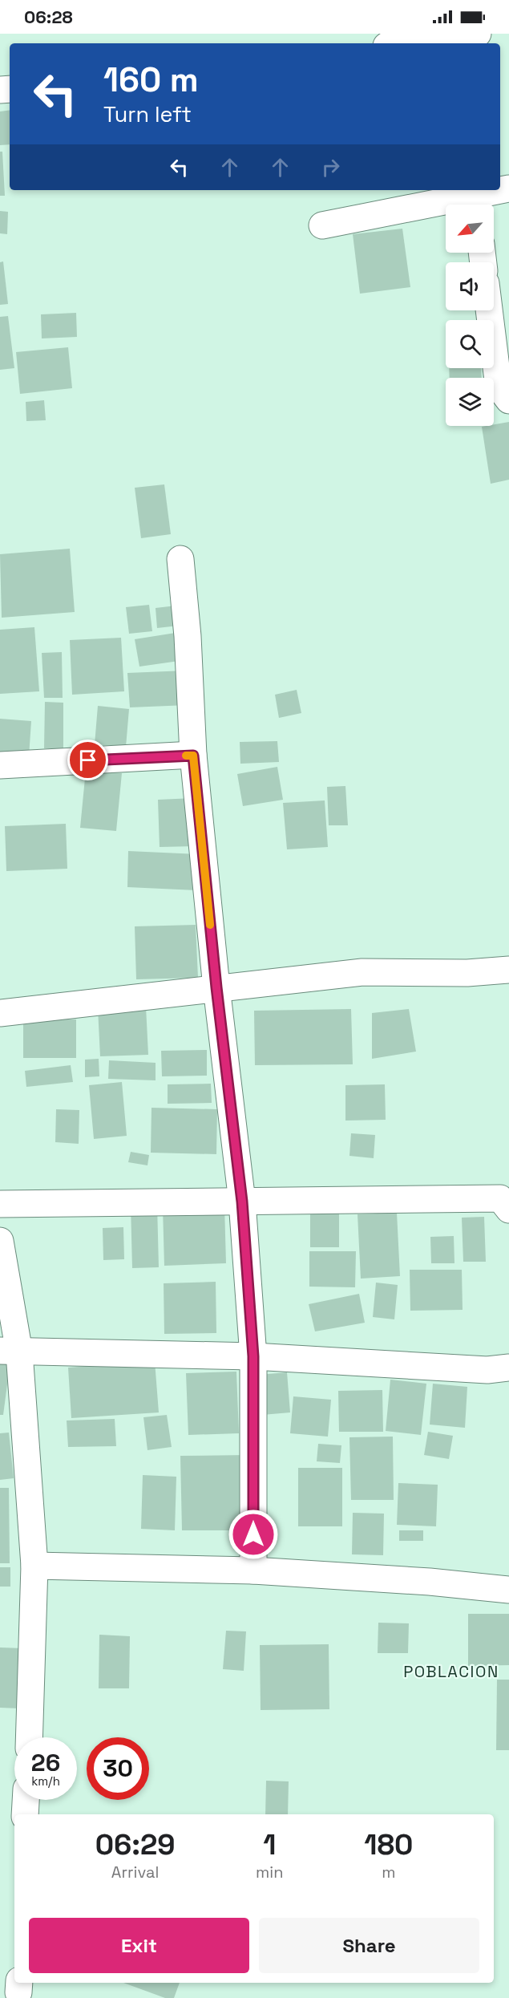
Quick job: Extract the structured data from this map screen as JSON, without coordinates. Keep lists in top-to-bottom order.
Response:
{
  "districts": ["POBLACION"],
  "north": "bottom left",
  "page": {
    "status": "06:28",
    "turn": ["160 m", "Turn left"],
    "speed": "26 km/h",
    "limit": "30",
    "eta": [
      "06:29",
      "Arrival",
      "1",
      "min",
      "180",
      "m"
    ],
    "buttons": ["Exit", "Share"]
  }
}
